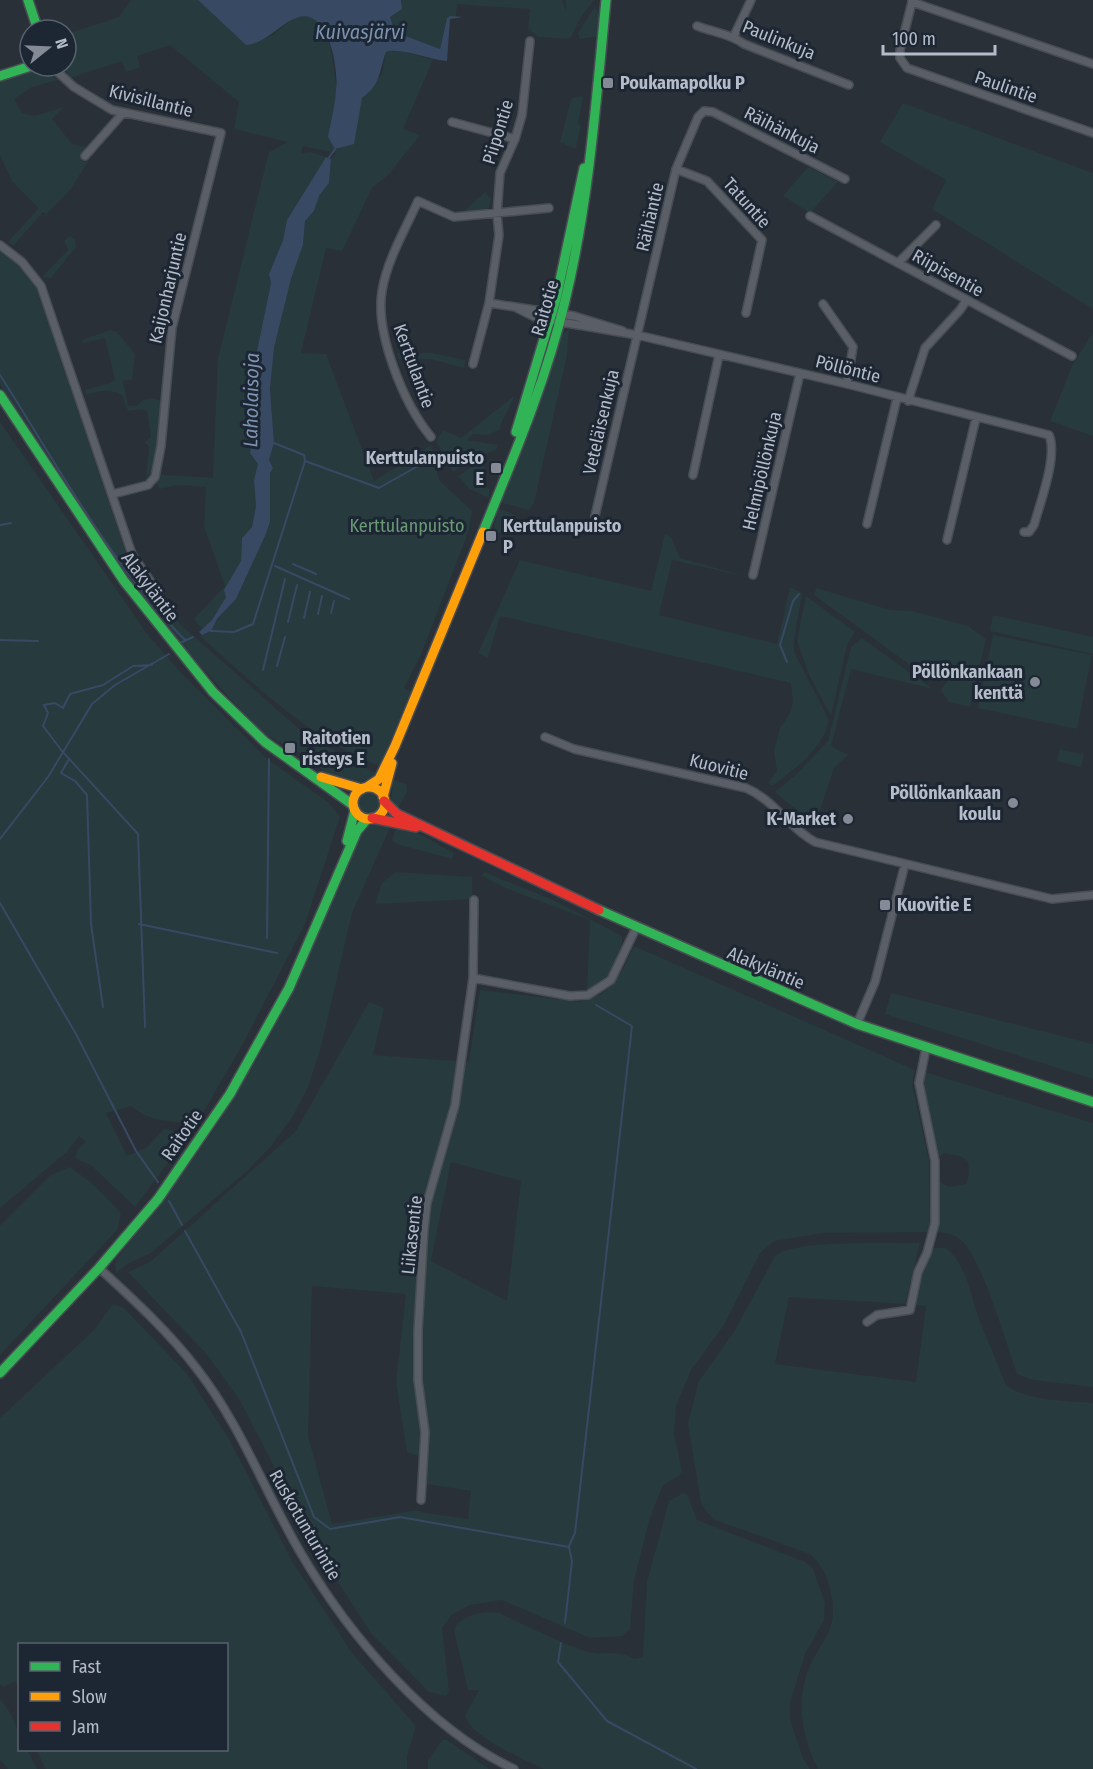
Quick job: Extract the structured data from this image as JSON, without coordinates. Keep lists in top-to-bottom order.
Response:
{
  "streets": {
    "main road": ["Raitotie", "Alakyläntie"],
    "street": [
      "Paulinkuja",
      "Paulintie",
      "Kivisillantie",
      "Räihänkuja",
      "Piipontie",
      "Tatuntie",
      "Räihäntie",
      "Riipisentie",
      "Kaijonharjuntie",
      "Kerttulantie",
      "Pöllöntie",
      "Veteläisenkuja",
      "Helmipöllönkuja",
      "Kuovitie",
      "Liikasentie",
      "Ruskotunturintie"
    ]
  },
  "crossings": [
    ["Kivisillantie", "Kaijonharjuntie"],
    ["Räihänkuja", "Räihäntie"],
    ["Piipontie", "Kerttulantie"],
    ["Tatuntie", "Räihäntie"],
    ["Räihäntie", "Pöllöntie"],
    ["Räihäntie", "Veteläisenkuja"],
    ["Raitotie", "Pöllöntie"],
    ["Raitotie", "Alakyläntie"],
    ["Raitotie", "Ruskotunturintie"],
    ["Pöllöntie", "Veteläisenkuja"],
    ["Pöllöntie", "Helmipöllönkuja"]
  ],
  "water": ["Kuivasjärvi", "Laholaisoja"],
  "parks": ["Kerttulanpuisto"],
  "places": {
    "transit": [
      "Poukamapolku P",
      "Kerttulanpuisto E",
      "Kerttulanpuisto P",
      "Raitotien risteys E",
      "Kuovitie E"
    ],
    "other": ["Pöllönkankaan kenttä", "Pöllönkankaan koulu", "K-Market"]
  },
  "legend": ["Fast", "Slow", "Jam"],
  "scale_bar": "100 m",
  "north": "right"
}
